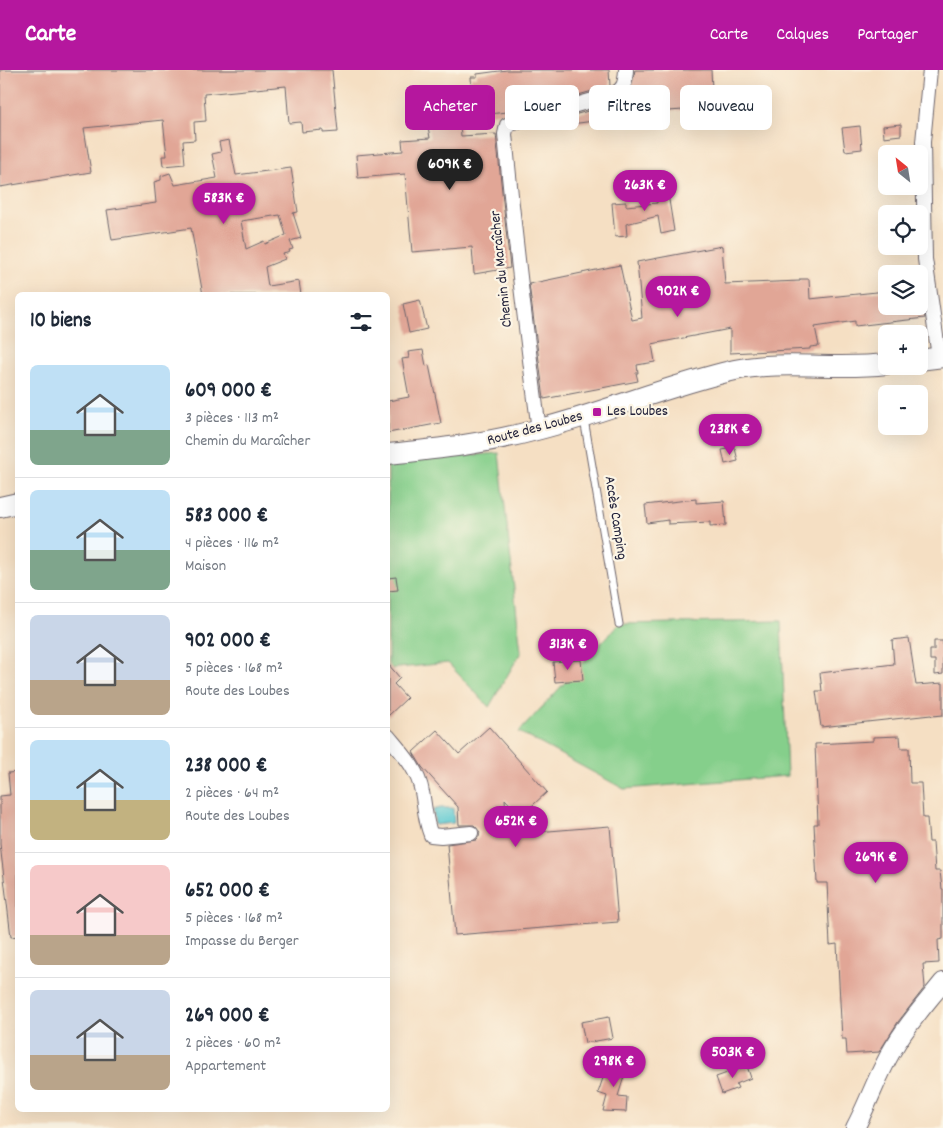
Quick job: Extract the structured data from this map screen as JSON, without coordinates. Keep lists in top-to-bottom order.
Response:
{
  "streets": {
    "main road": ["Route des Loubes"],
    "street": ["Chemin du Maraîcher"],
    "lane": ["Accès Camping"]
  },
  "crossings": [
    ["Chemin du Maraîcher", "Route des Loubes"],
    ["Route des Loubes", "Accès Camping"]
  ],
  "places": {
    "transit": ["Les Loubes"]
  },
  "north": "top left",
  "page": {
    "header": "Carte",
    "nav": ["Carte", "Calques", "Partager"],
    "chip": [
      "Acheter",
      "Louer",
      "Filtres",
      "Nouveau"
    ],
    "map_buttons": ["+", "−"],
    "price": [
      "609K €",
      "263K €",
      "583K €",
      "902K €",
      "238K €",
      "313K €",
      "652K €",
      "269K €",
      "503K €",
      "298K €"
    ],
    "heading": "10 biens",
    "list": [
      {
        "name": "609 000 €",
        "note": "3 pièces · 113 m² · Chemin du Maraîcher"
      },
      {
        "name": "583 000 €",
        "note": "4 pièces · 116 m² · Maison"
      },
      {
        "name": "902 000 €",
        "note": "5 pièces · 168 m² · Route des Loubes"
      },
      {
        "name": "238 000 €",
        "note": "2 pièces · 64 m² · Route des Loubes"
      },
      {
        "name": "652 000 €",
        "note": "5 pièces · 168 m² · Impasse du Berger"
      },
      {
        "name": "269 000 €",
        "note": "2 pièces · 60 m² · Appartement"
      }
    ]
  }
}
